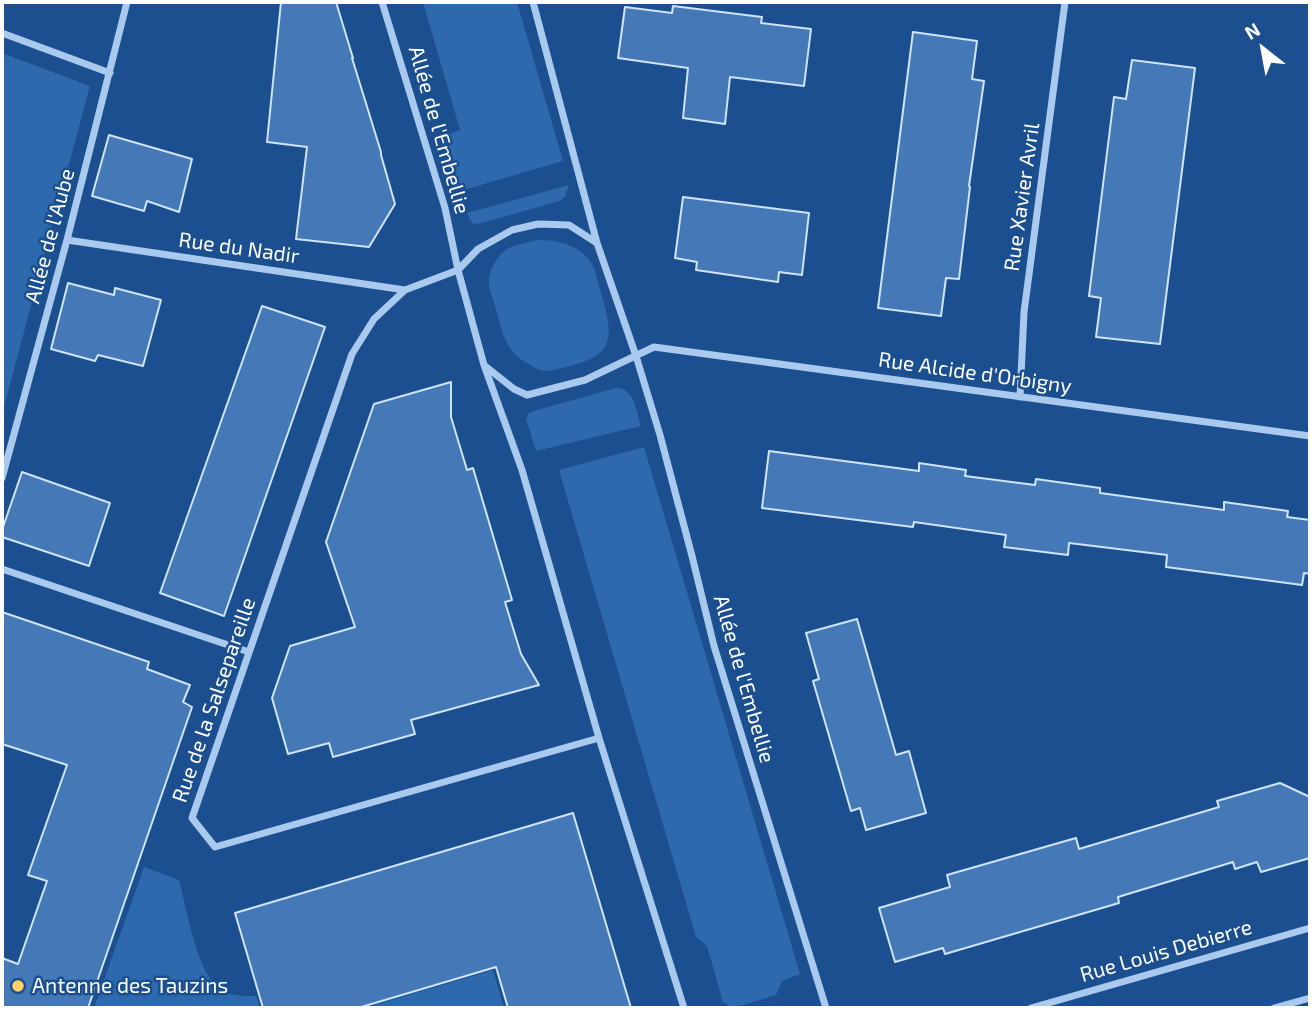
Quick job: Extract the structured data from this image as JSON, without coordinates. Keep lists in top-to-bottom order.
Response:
{
  "streets": {
    "street": [
      "Allée de l'Embellie",
      "Rue Xavier Avril",
      "Allée de l'Aube",
      "Rue du Nadir",
      "Rue Alcide d'Orbigny",
      "Rue de la Salsepareille",
      "Rue Louis Debierre"
    ]
  },
  "crossings": [
    ["Allée de l'Embellie", "Rue Alcide d'Orbigny"],
    ["Allée de l'Embellie", "Rue de la Salsepareille"],
    ["Rue Xavier Avril", "Rue Alcide d'Orbigny"],
    ["Allée de l'Aube", "Rue du Nadir"],
    ["Rue du Nadir", "Rue de la Salsepareille"],
    ["Rue Alcide d'Orbigny", "Rue de la Salsepareille"]
  ],
  "places": ["Antenne des Tauzins"],
  "north": "top left"
}
